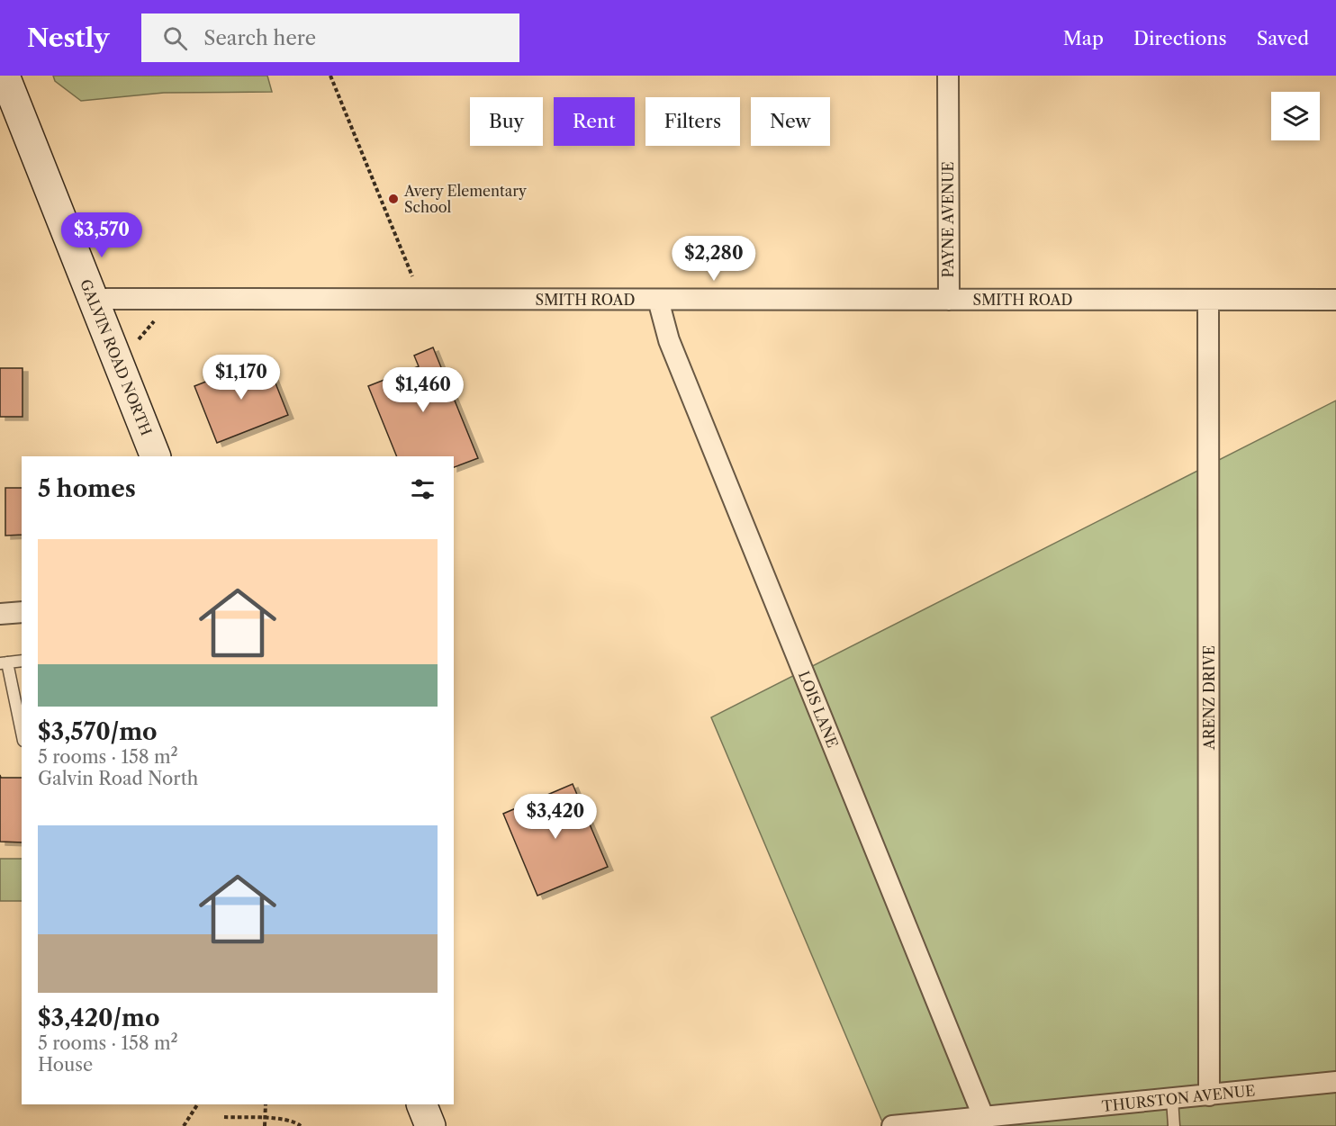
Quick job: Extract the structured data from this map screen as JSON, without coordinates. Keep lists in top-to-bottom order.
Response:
{
  "streets": {
    "main road": ["GALVIN ROAD NORTH"],
    "street": [
      "PAYNE AVENUE",
      "SMITH ROAD",
      "ARENZ DRIVE",
      "LOIS LANE",
      "THURSTON AVENUE"
    ]
  },
  "crossings": [
    ["PAYNE AVENUE", "SMITH ROAD"],
    ["SMITH ROAD", "GALVIN ROAD NORTH"],
    ["SMITH ROAD", "ARENZ DRIVE"],
    ["SMITH ROAD", "LOIS LANE"],
    ["ARENZ DRIVE", "THURSTON AVENUE"],
    ["LOIS LANE", "THURSTON AVENUE"]
  ],
  "places": ["Avery Elementary School"],
  "page": {
    "header": "Nestly",
    "search": "Search here",
    "nav": ["Map", "Directions", "Saved"],
    "chip": [
      "Buy",
      "Rent",
      "Filters",
      "New"
    ],
    "price": [
      "$3,570",
      "$2,280",
      "$1,170",
      "$1,460",
      "$3,420"
    ],
    "heading": "5 homes",
    "list": [
      {
        "name": "$3,570/mo",
        "note": "5 rooms · 158 m² · Galvin Road North"
      },
      {
        "name": "$3,420/mo",
        "note": "5 rooms · 158 m² · House"
      }
    ]
  }
}
